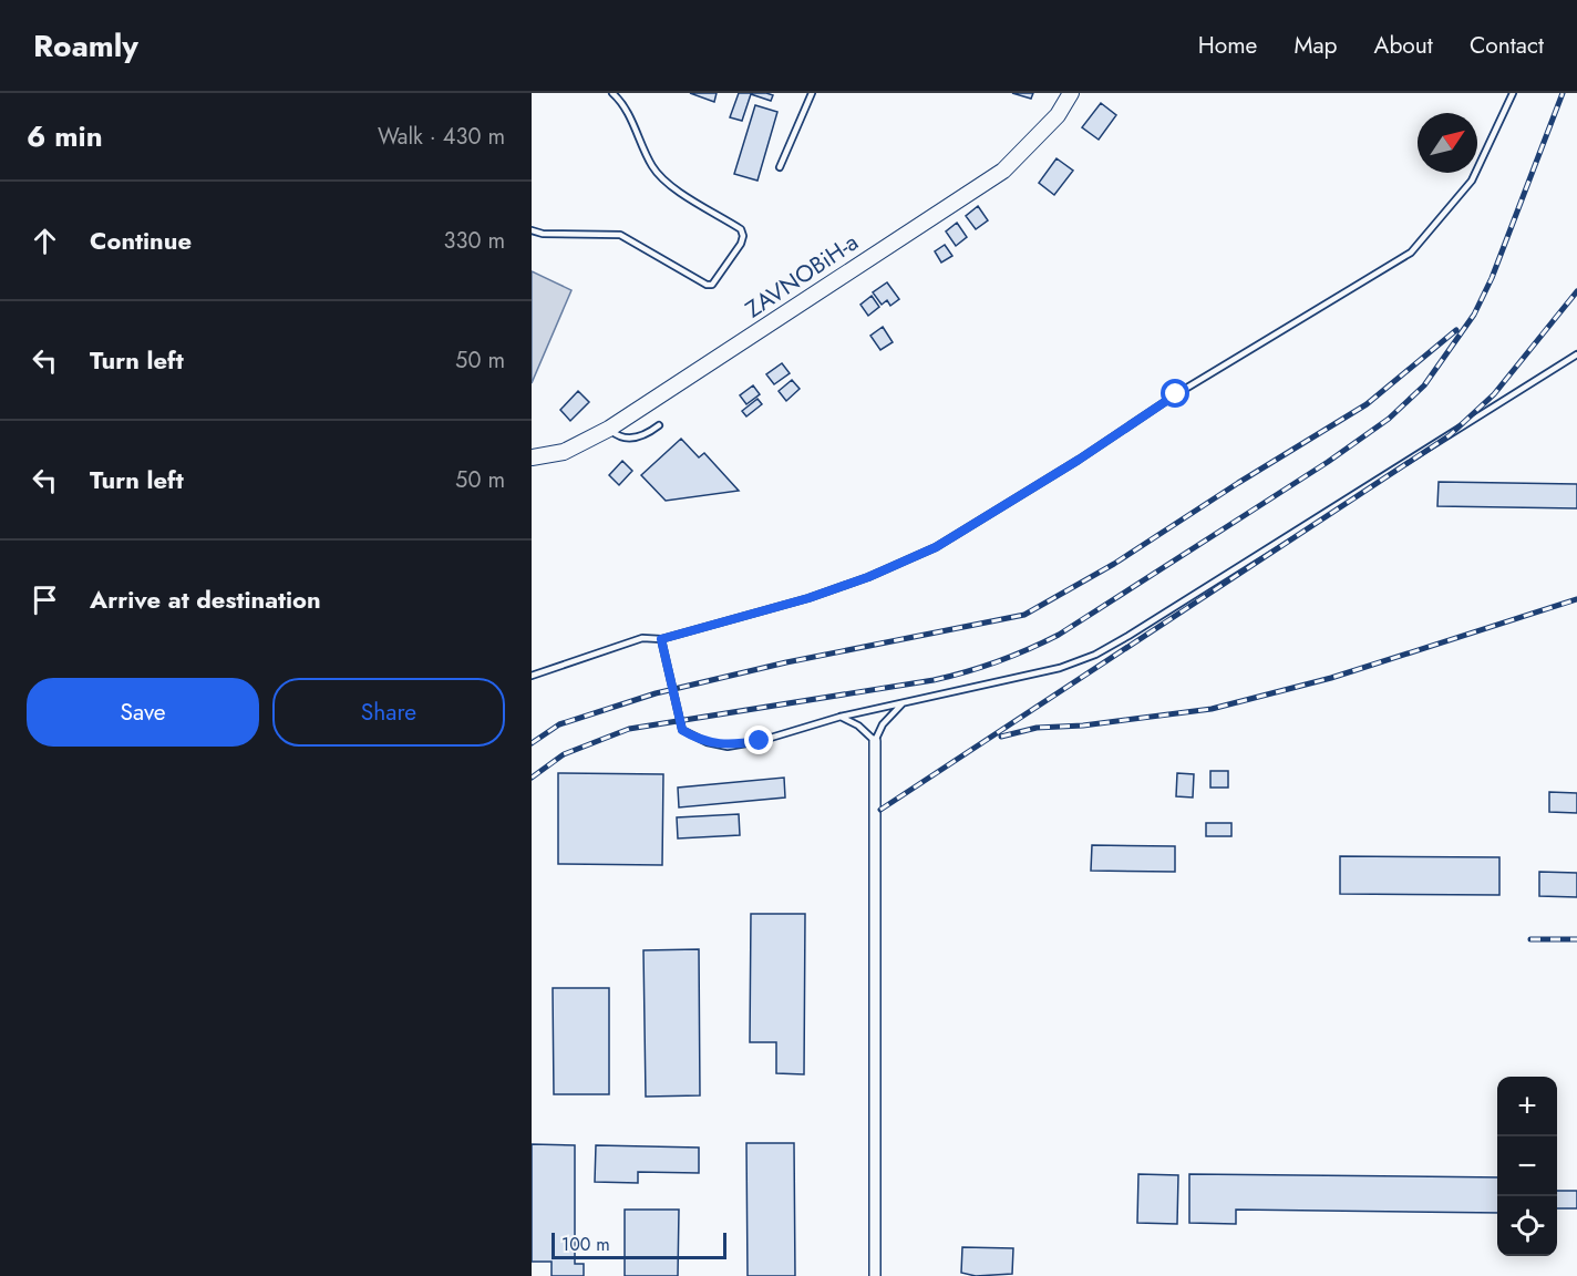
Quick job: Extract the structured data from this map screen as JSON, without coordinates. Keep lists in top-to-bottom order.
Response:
{
  "streets": {
    "main road": ["ZAVNOBiH-a"]
  },
  "scale_bar": "100 m",
  "north": "top right",
  "page": {
    "header": "Roamly",
    "nav": [
      "Home",
      "Map",
      "About",
      "Contact"
    ],
    "heading": ["6 min", "Walk · 430 m"],
    "list": [
      ["Continue", "330 m"],
      ["Turn left", "50 m"],
      ["Turn left", "50 m"],
      "Arrive at destination"
    ],
    "buttons": ["Save", "Share"],
    "map_buttons": ["+", "−"],
    "scale": "100 m"
  }
}
